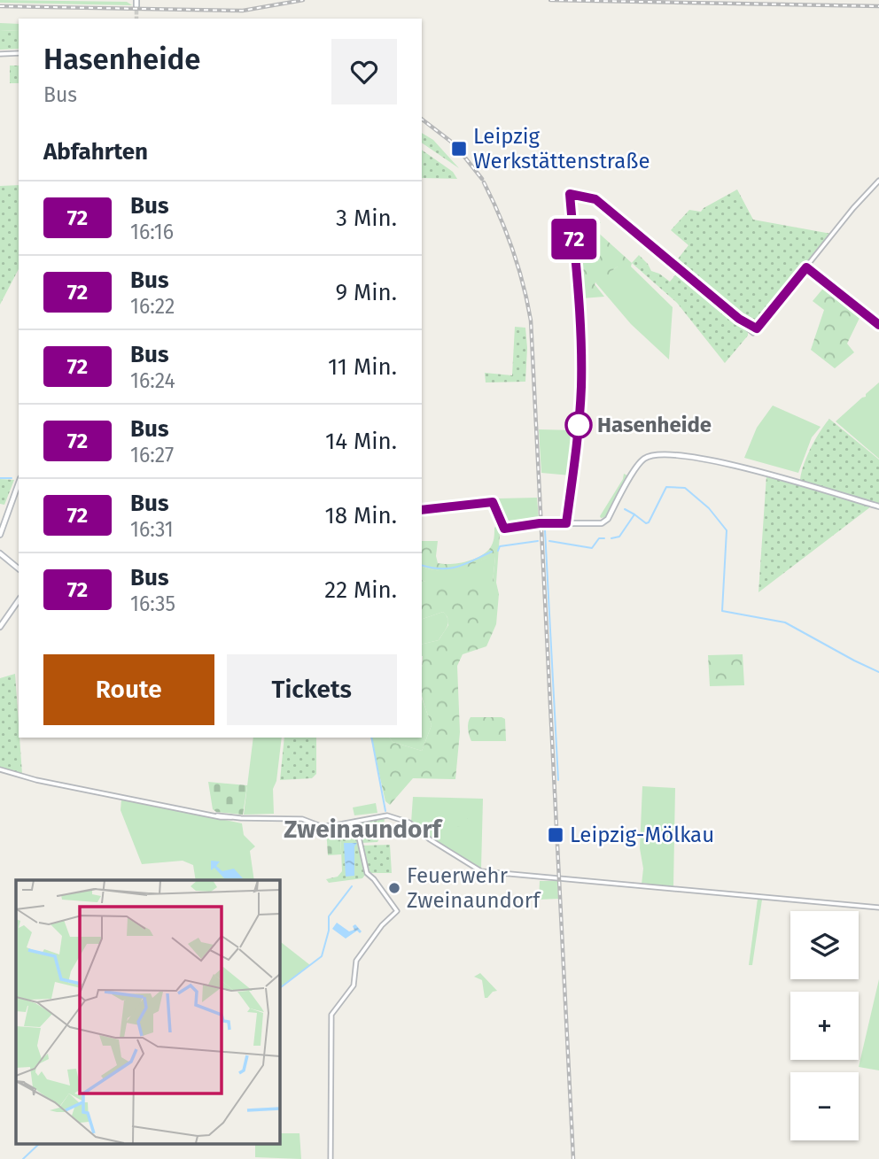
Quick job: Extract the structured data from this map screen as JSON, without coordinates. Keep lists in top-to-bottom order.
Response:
{
  "districts": ["Zweinaundorf"],
  "places": {
    "transit": ["Leipzig Werkstättenstraße", "Leipzig-Mölkau"],
    "other": ["Hasenheide", "Feuerwehr Zweinaundorf"]
  },
  "lines": ["bus line 72"],
  "page": {
    "on_map": "72",
    "heading": [
      ["Hasenheide", "Bus"],
      "Abfahrten"
    ],
    "list": [
      {
        "mark": "72",
        "name": "Bus",
        "note": "16:16",
        "value": "3 Min."
      },
      {
        "mark": "72",
        "name": "Bus",
        "note": "16:22",
        "value": "9 Min."
      },
      {
        "mark": "72",
        "name": "Bus",
        "note": "16:24",
        "value": "11 Min."
      },
      {
        "mark": "72",
        "name": "Bus",
        "note": "16:27",
        "value": "14 Min."
      },
      {
        "mark": "72",
        "name": "Bus",
        "note": "16:31",
        "value": "18 Min."
      },
      {
        "mark": "72",
        "name": "Bus",
        "note": "16:35",
        "value": "22 Min."
      }
    ],
    "buttons": ["Route", "Tickets"],
    "map_buttons": ["+", "−"]
  }
}
